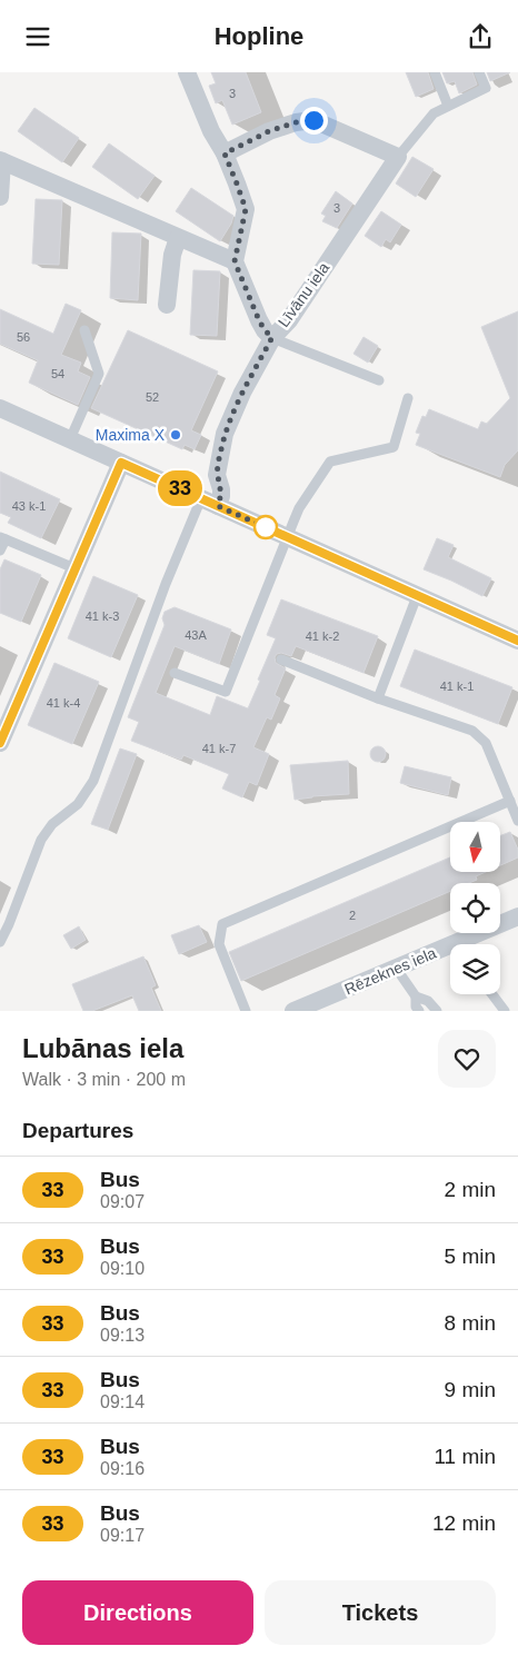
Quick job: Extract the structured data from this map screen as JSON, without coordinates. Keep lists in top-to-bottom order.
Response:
{
  "streets": {
    "street": ["Līvānu iela", "Rēzeknes iela"]
  },
  "places": ["Maxima X"],
  "lines": ["bus line 33"],
  "house_numbers": [
    "3",
    "3",
    "56",
    "54",
    "52",
    "43 k-1",
    "41 k-3",
    "43A",
    "41 k-2",
    "41 k-1",
    "41 k-4",
    "41 k-7",
    "2"
  ],
  "north": "bottom",
  "page": {
    "header": "Hopline",
    "on_map": "33",
    "heading": [
      ["Lubānas iela", "Walk · 3 min · 200 m"],
      "Departures"
    ],
    "list": [
      {
        "mark": "33",
        "name": "Bus",
        "note": "09:07",
        "value": "2 min"
      },
      {
        "mark": "33",
        "name": "Bus",
        "note": "09:10",
        "value": "5 min"
      },
      {
        "mark": "33",
        "name": "Bus",
        "note": "09:13",
        "value": "8 min"
      },
      {
        "mark": "33",
        "name": "Bus",
        "note": "09:14",
        "value": "9 min"
      },
      {
        "mark": "33",
        "name": "Bus",
        "note": "09:16",
        "value": "11 min"
      },
      {
        "mark": "33",
        "name": "Bus",
        "note": "09:17",
        "value": "12 min"
      }
    ],
    "buttons": ["Directions", "Tickets"]
  }
}
